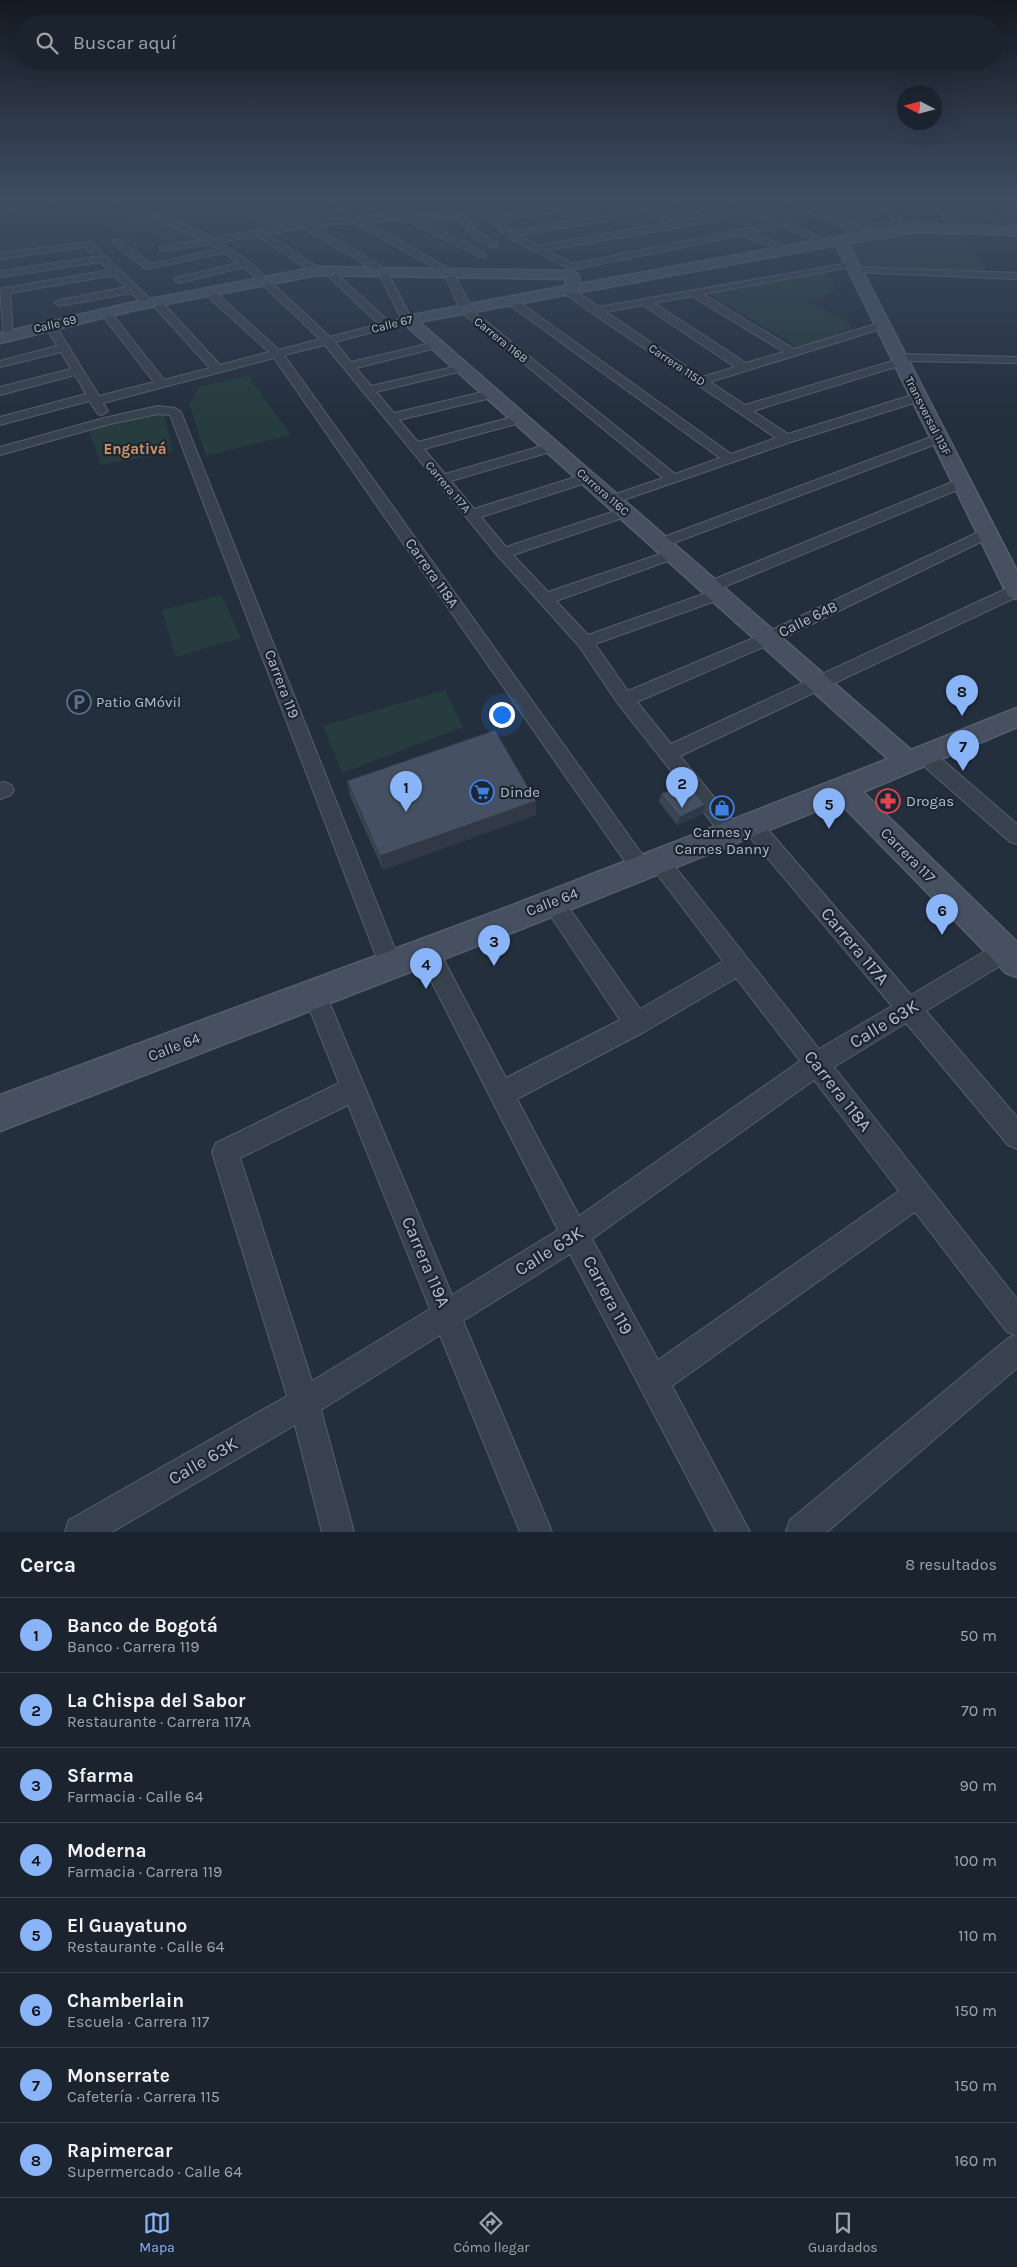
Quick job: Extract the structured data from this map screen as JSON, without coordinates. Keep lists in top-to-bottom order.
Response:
{
  "streets": {
    "street": [
      "Calle 69",
      "Calle 67",
      "Carrera 116B",
      "Carrera 115D",
      "Transversal 113F",
      "Carrera 117A",
      "Carrera 116C",
      "Carrera 118A",
      "Calle 64B",
      "Carrera 119",
      "Carrera 117",
      "Calle 64",
      "Calle 63K",
      "Carrera 119A"
    ]
  },
  "crossings": [
    ["Calle 69", "Carrera 117A"],
    ["Calle 69", "Carrera 118A"],
    ["Calle 67", "Carrera 116B"],
    ["Calle 67", "Carrera 115D"],
    ["Calle 67", "Carrera 117A"],
    ["Calle 67", "Carrera 116C"],
    ["Calle 67", "Carrera 118A"],
    ["Transversal 113F", "Calle 64B"],
    ["Carrera 117A", "Calle 64B"],
    ["Carrera 117A", "Calle 64"],
    ["Carrera 117A", "Calle 63K"],
    ["Carrera 116C", "Calle 64B"],
    ["Carrera 116C", "Calle 64"],
    ["Carrera 118A", "Calle 64"],
    ["Carrera 118A", "Calle 63K"],
    ["Carrera 119", "Calle 64"],
    ["Carrera 119", "Calle 63K"],
    ["Carrera 117", "Calle 64"],
    ["Carrera 117", "Calle 63K"],
    ["Calle 64", "Carrera 119A"],
    ["Calle 63K", "Carrera 119A"]
  ],
  "districts": ["Engativá"],
  "places": {
    "parking": ["Patio GMóvil"],
    "supermarket": ["Dinde"],
    "pharmacy": ["Drogas"],
    "shop": ["Carnes y Carnes Danny"]
  },
  "north": "left",
  "page": {
    "search": "Buscar aquí",
    "pins": [
      "8",
      "7",
      "2",
      "1",
      "5",
      "6",
      "3",
      "4"
    ],
    "heading": ["Cerca", "8 resultados"],
    "list": [
      {
        "mark": "1",
        "name": "Banco de Bogotá",
        "note": "Banco · Carrera 119",
        "value": "50 m"
      },
      {
        "mark": "2",
        "name": "La Chispa del Sabor",
        "note": "Restaurante · Carrera 117A",
        "value": "70 m"
      },
      {
        "mark": "3",
        "name": "Sfarma",
        "note": "Farmacia · Calle 64",
        "value": "90 m"
      },
      {
        "mark": "4",
        "name": "Moderna",
        "note": "Farmacia · Carrera 119",
        "value": "100 m"
      },
      {
        "mark": "5",
        "name": "El Guayatuno",
        "note": "Restaurante · Calle 64",
        "value": "110 m"
      },
      {
        "mark": "6",
        "name": "Chamberlain",
        "note": "Escuela · Carrera 117",
        "value": "150 m"
      },
      {
        "mark": "7",
        "name": "Monserrate",
        "note": "Cafetería · Carrera 115",
        "value": "150 m"
      },
      {
        "mark": "8",
        "name": "Rapimercar",
        "note": "Supermercado · Calle 64",
        "value": "160 m"
      }
    ],
    "nav": ["Mapa", "Cómo llegar", "Guardados"]
  }
}
